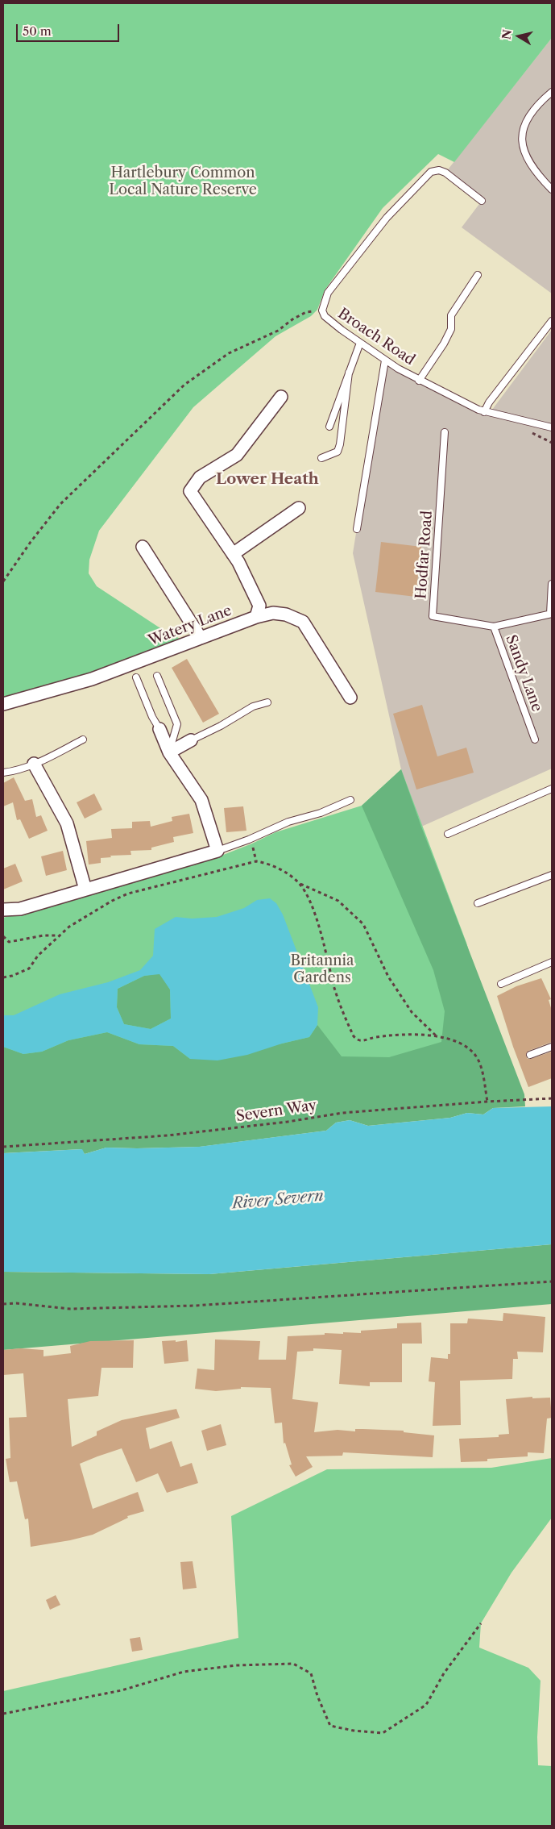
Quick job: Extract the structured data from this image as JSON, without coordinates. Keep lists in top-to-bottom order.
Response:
{
  "streets": {
    "street": ["Watery Lane"],
    "lane": ["Broach Road", "Hodfar Road", "Sandy Lane"],
    "path": ["Severn Way"]
  },
  "crossings": [
    ["Hodfar Road", "Sandy Lane"]
  ],
  "districts": ["Lower Heath"],
  "water": ["River Severn"],
  "parks": ["Hartlebury Common Local Nature Reserve", "Britannia Gardens"],
  "scale_bar": "50 m",
  "north": "left"
}
